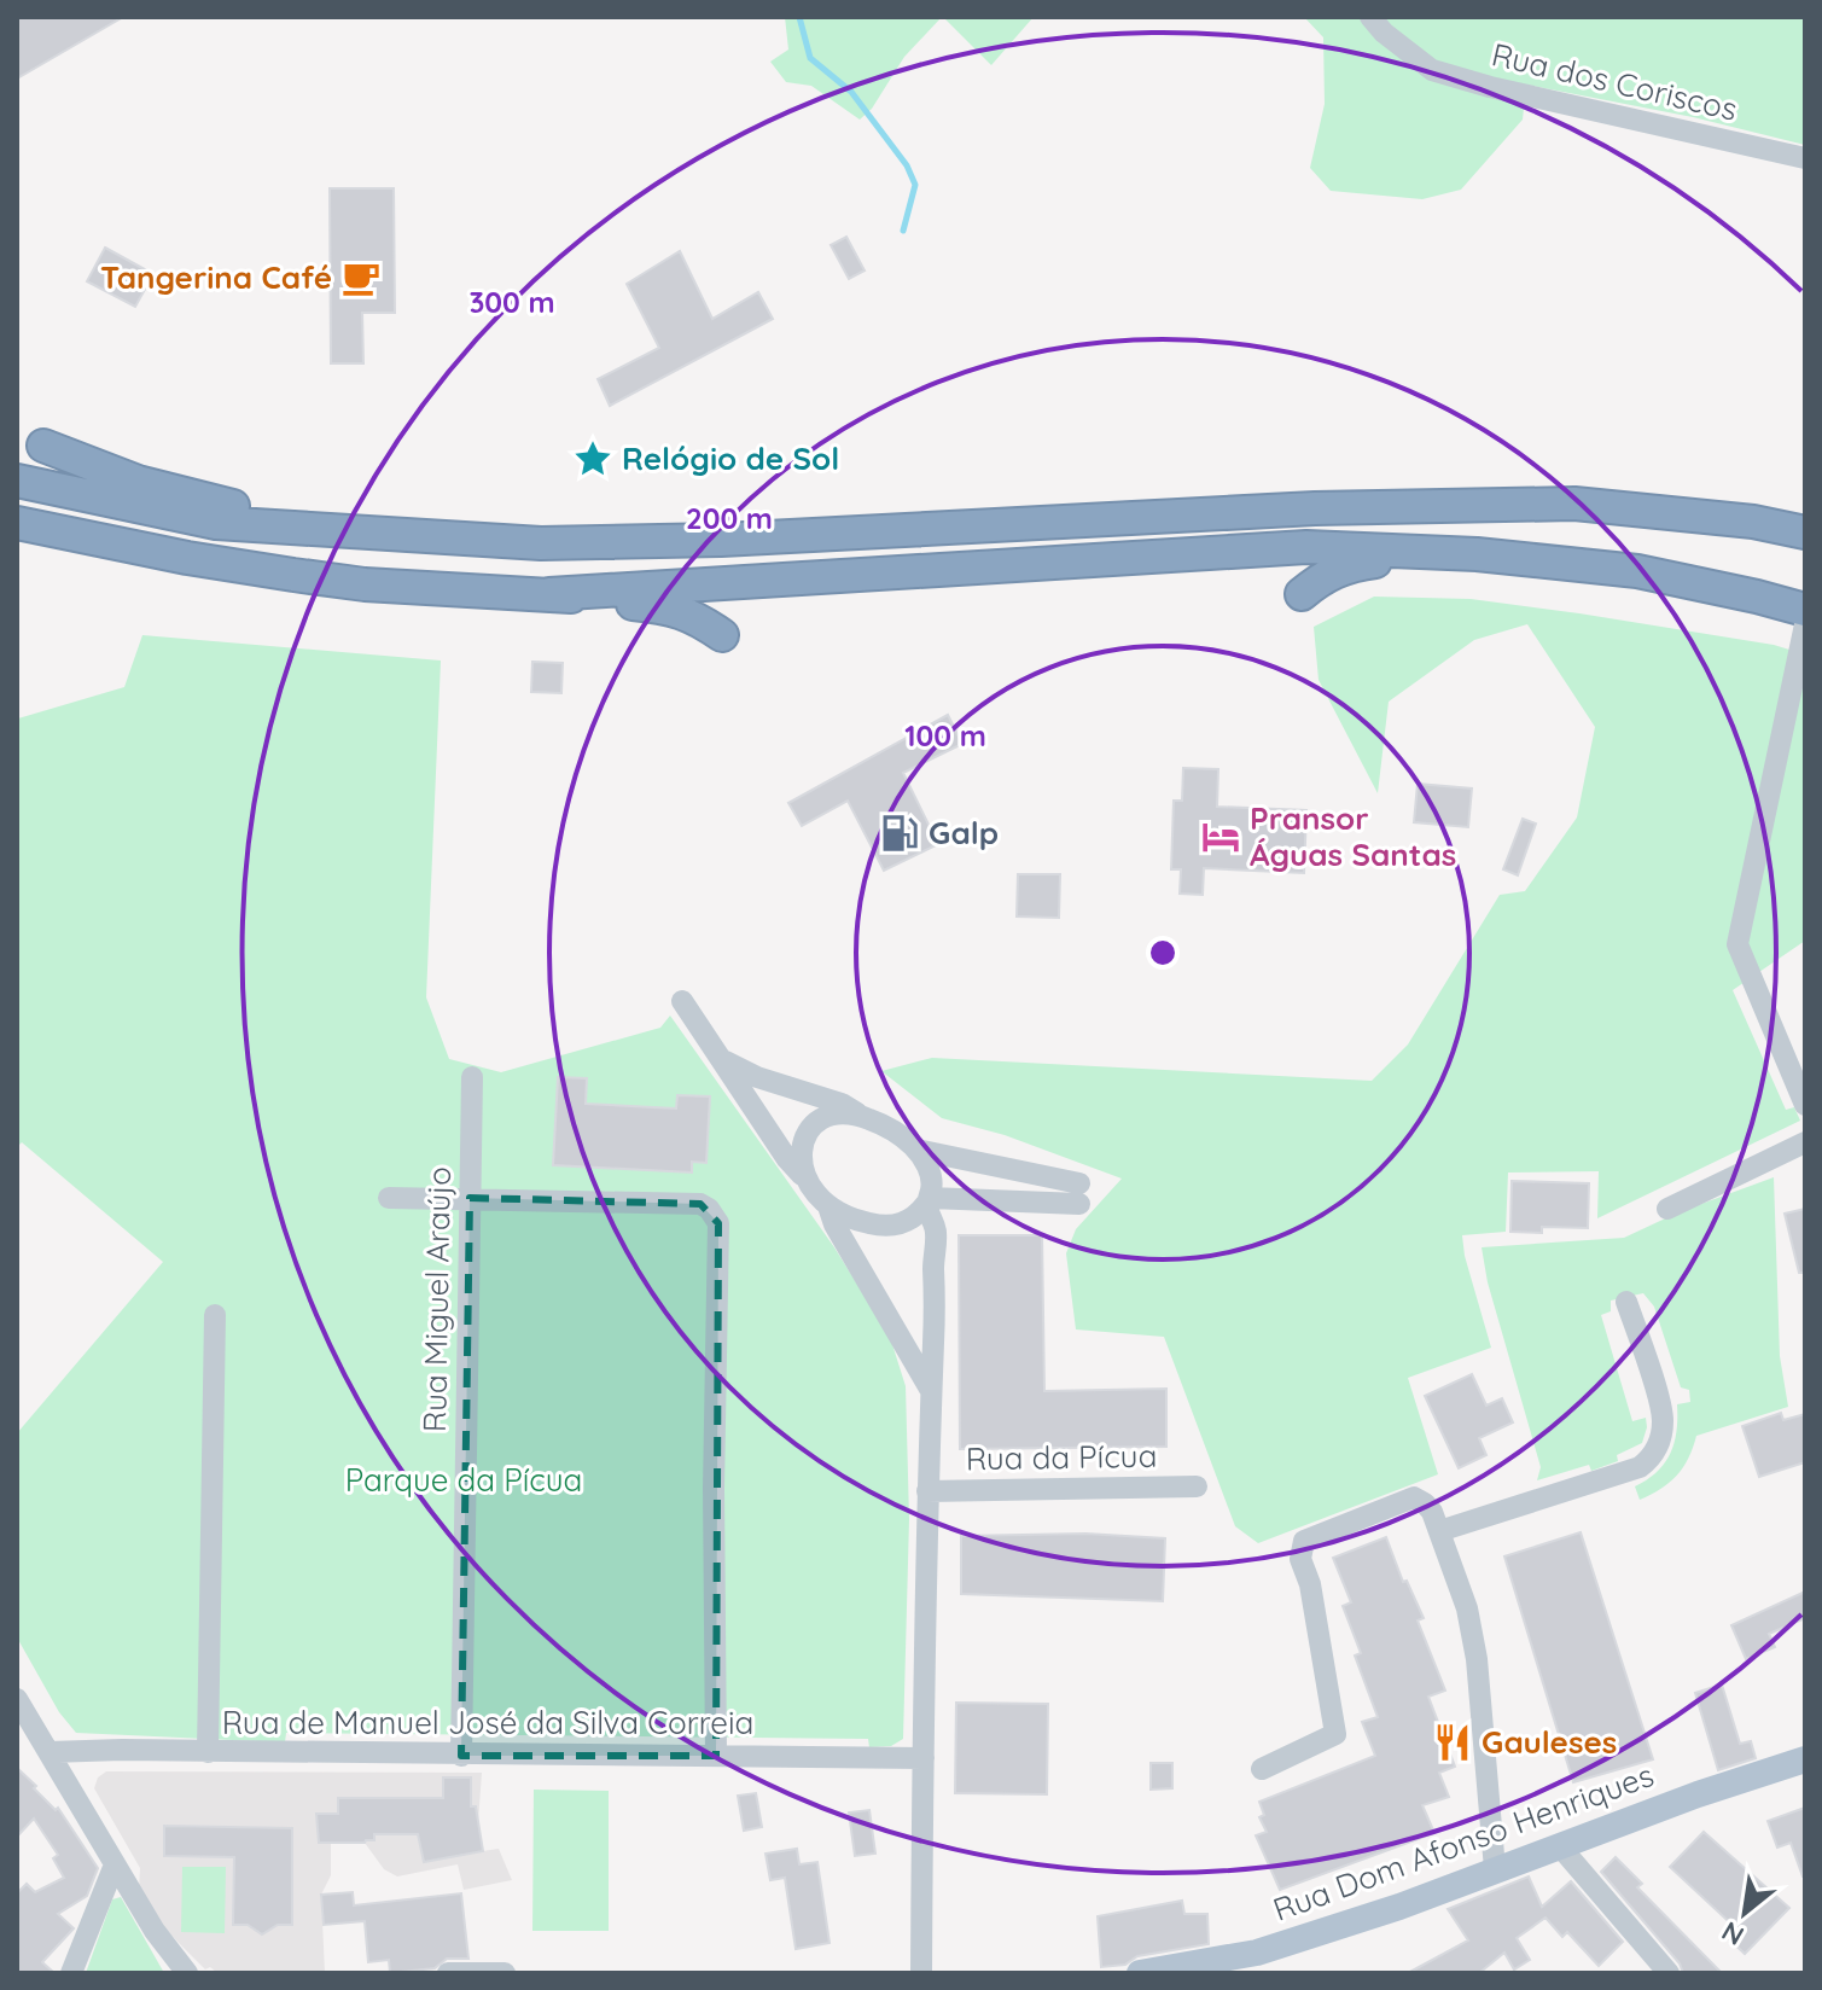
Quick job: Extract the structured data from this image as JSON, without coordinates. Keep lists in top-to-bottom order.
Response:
{
  "streets": {
    "main road": ["Rua Dom Afonso Henriques"],
    "street": [
      "Rua dos Coriscos",
      "Rua Miguel Araújo",
      "Rua da Pícua",
      "Rua de Manuel José da Silva Correia"
    ]
  },
  "crossings": [
    ["Rua Miguel Araújo", "Rua de Manuel José da Silva Correia"]
  ],
  "parks": ["Parque da Pícua"],
  "places": {
    "cafe": ["Tangerina Café"],
    "place": ["Relógio de Sol"],
    "fuel station": ["Galp"],
    "hotel": ["Pransor Águas Santas"],
    "restaurant": ["Gauleses"]
  },
  "north": "bottom left",
  "rings": ["300 m", "200 m", "100 m"]
}
